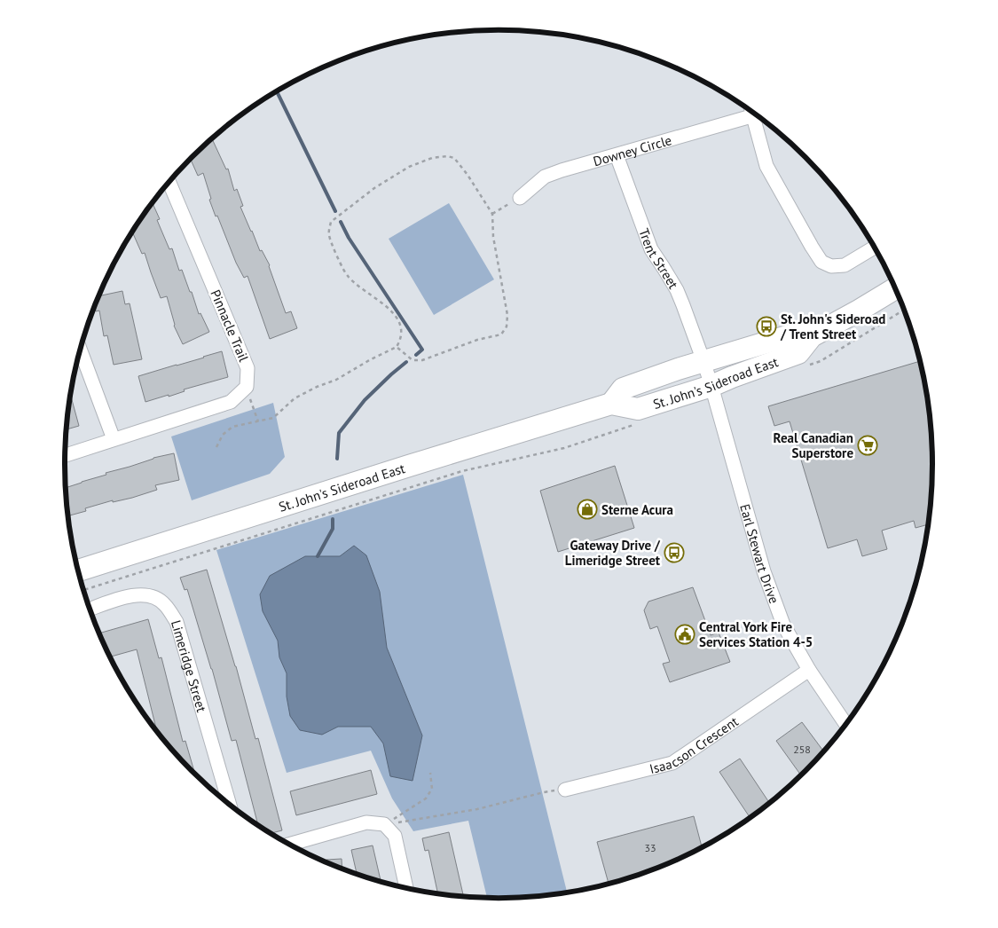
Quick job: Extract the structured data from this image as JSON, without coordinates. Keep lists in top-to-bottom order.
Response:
{
  "streets": {
    "main road": ["St. John's Sideroad East"],
    "street": [
      "Downey Circle",
      "Trent Street",
      "Pinnacle Trail",
      "Earl Stewart Drive",
      "Limeridge Street",
      "Isaacson Crescent"
    ]
  },
  "crossings": [
    ["Downey Circle", "Trent Street"],
    ["Trent Street", "St. John's Sideroad East"],
    ["Trent Street", "Earl Stewart Drive"],
    ["St. John's Sideroad East", "Earl Stewart Drive"],
    ["Earl Stewart Drive", "Isaacson Crescent"]
  ],
  "places": {
    "bus stop": ["St. John's Sideroad / Trent Street", "Gateway Drive / Limeridge Street"],
    "supermarket": ["Real Canadian Superstore"],
    "shop": ["Sterne Acura"],
    "public building": ["Central York Fire Services Station 4-5"]
  },
  "house_numbers": ["258", "33"]
}
